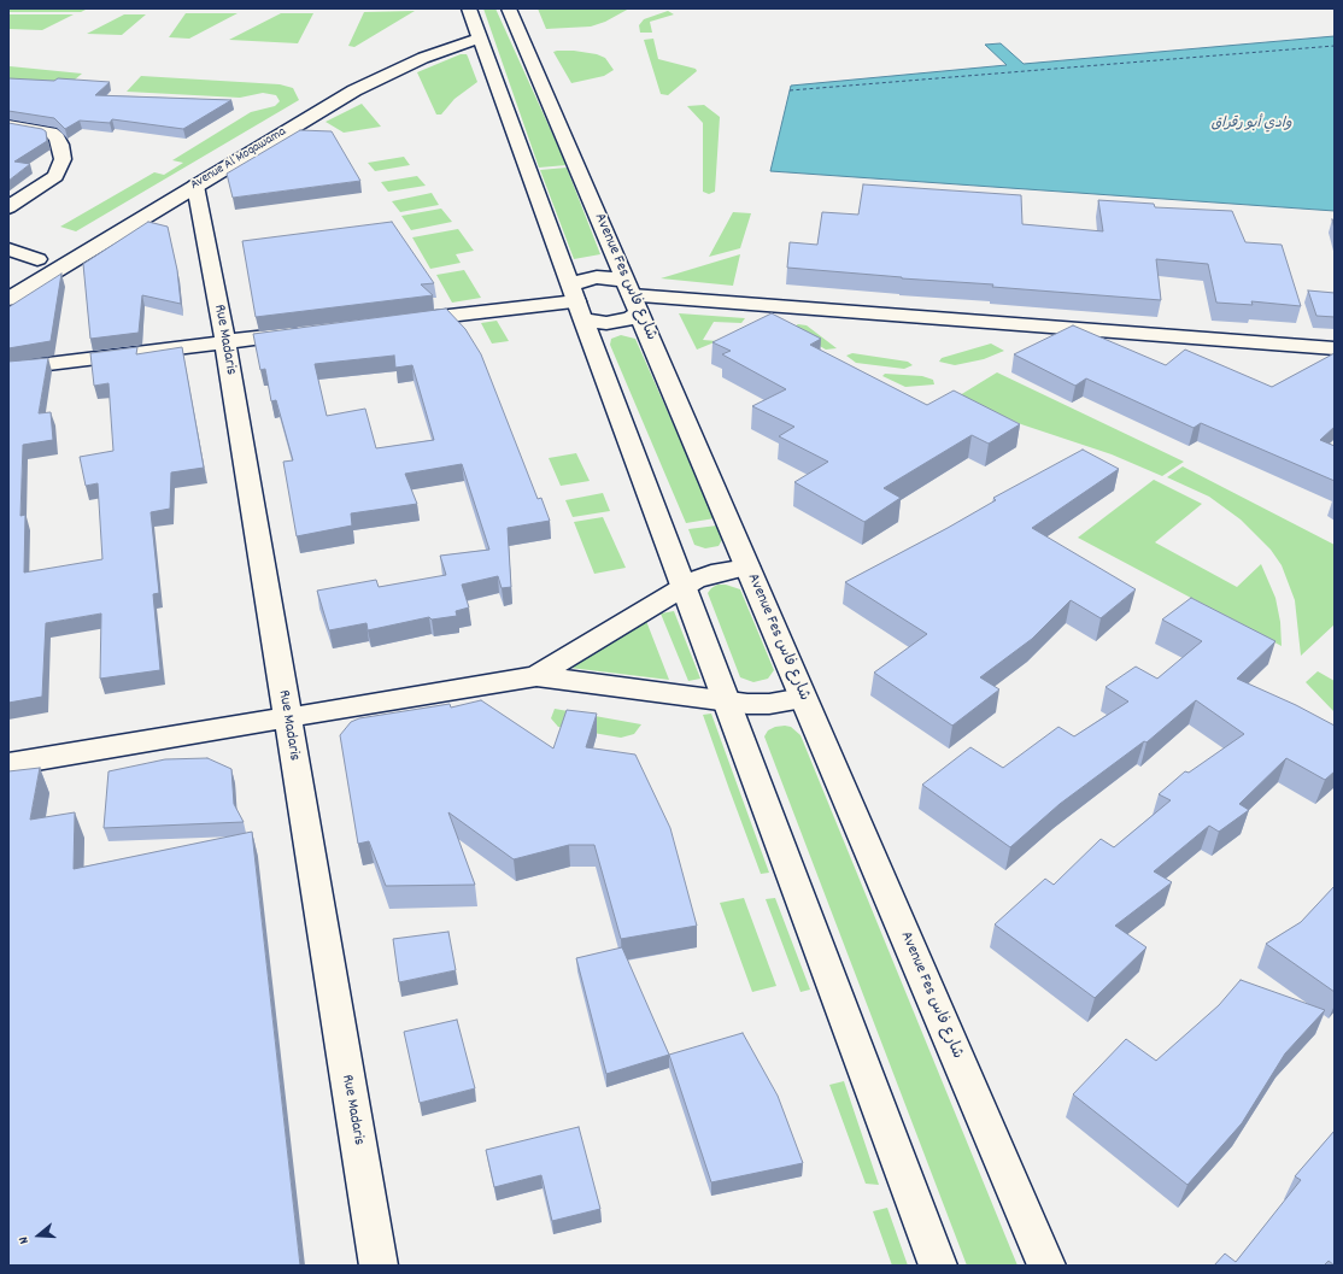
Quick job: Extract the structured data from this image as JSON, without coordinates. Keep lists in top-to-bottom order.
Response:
{
  "streets": {
    "street": ["Avenue Al Moqawama", "Avenue Fes شارع فاس", "Rue Madaris"]
  },
  "crossings": [
    ["Avenue Al Moqawama", "Rue Madaris"]
  ],
  "water": ["وادي أبو رقراق"],
  "north": "left"
}
